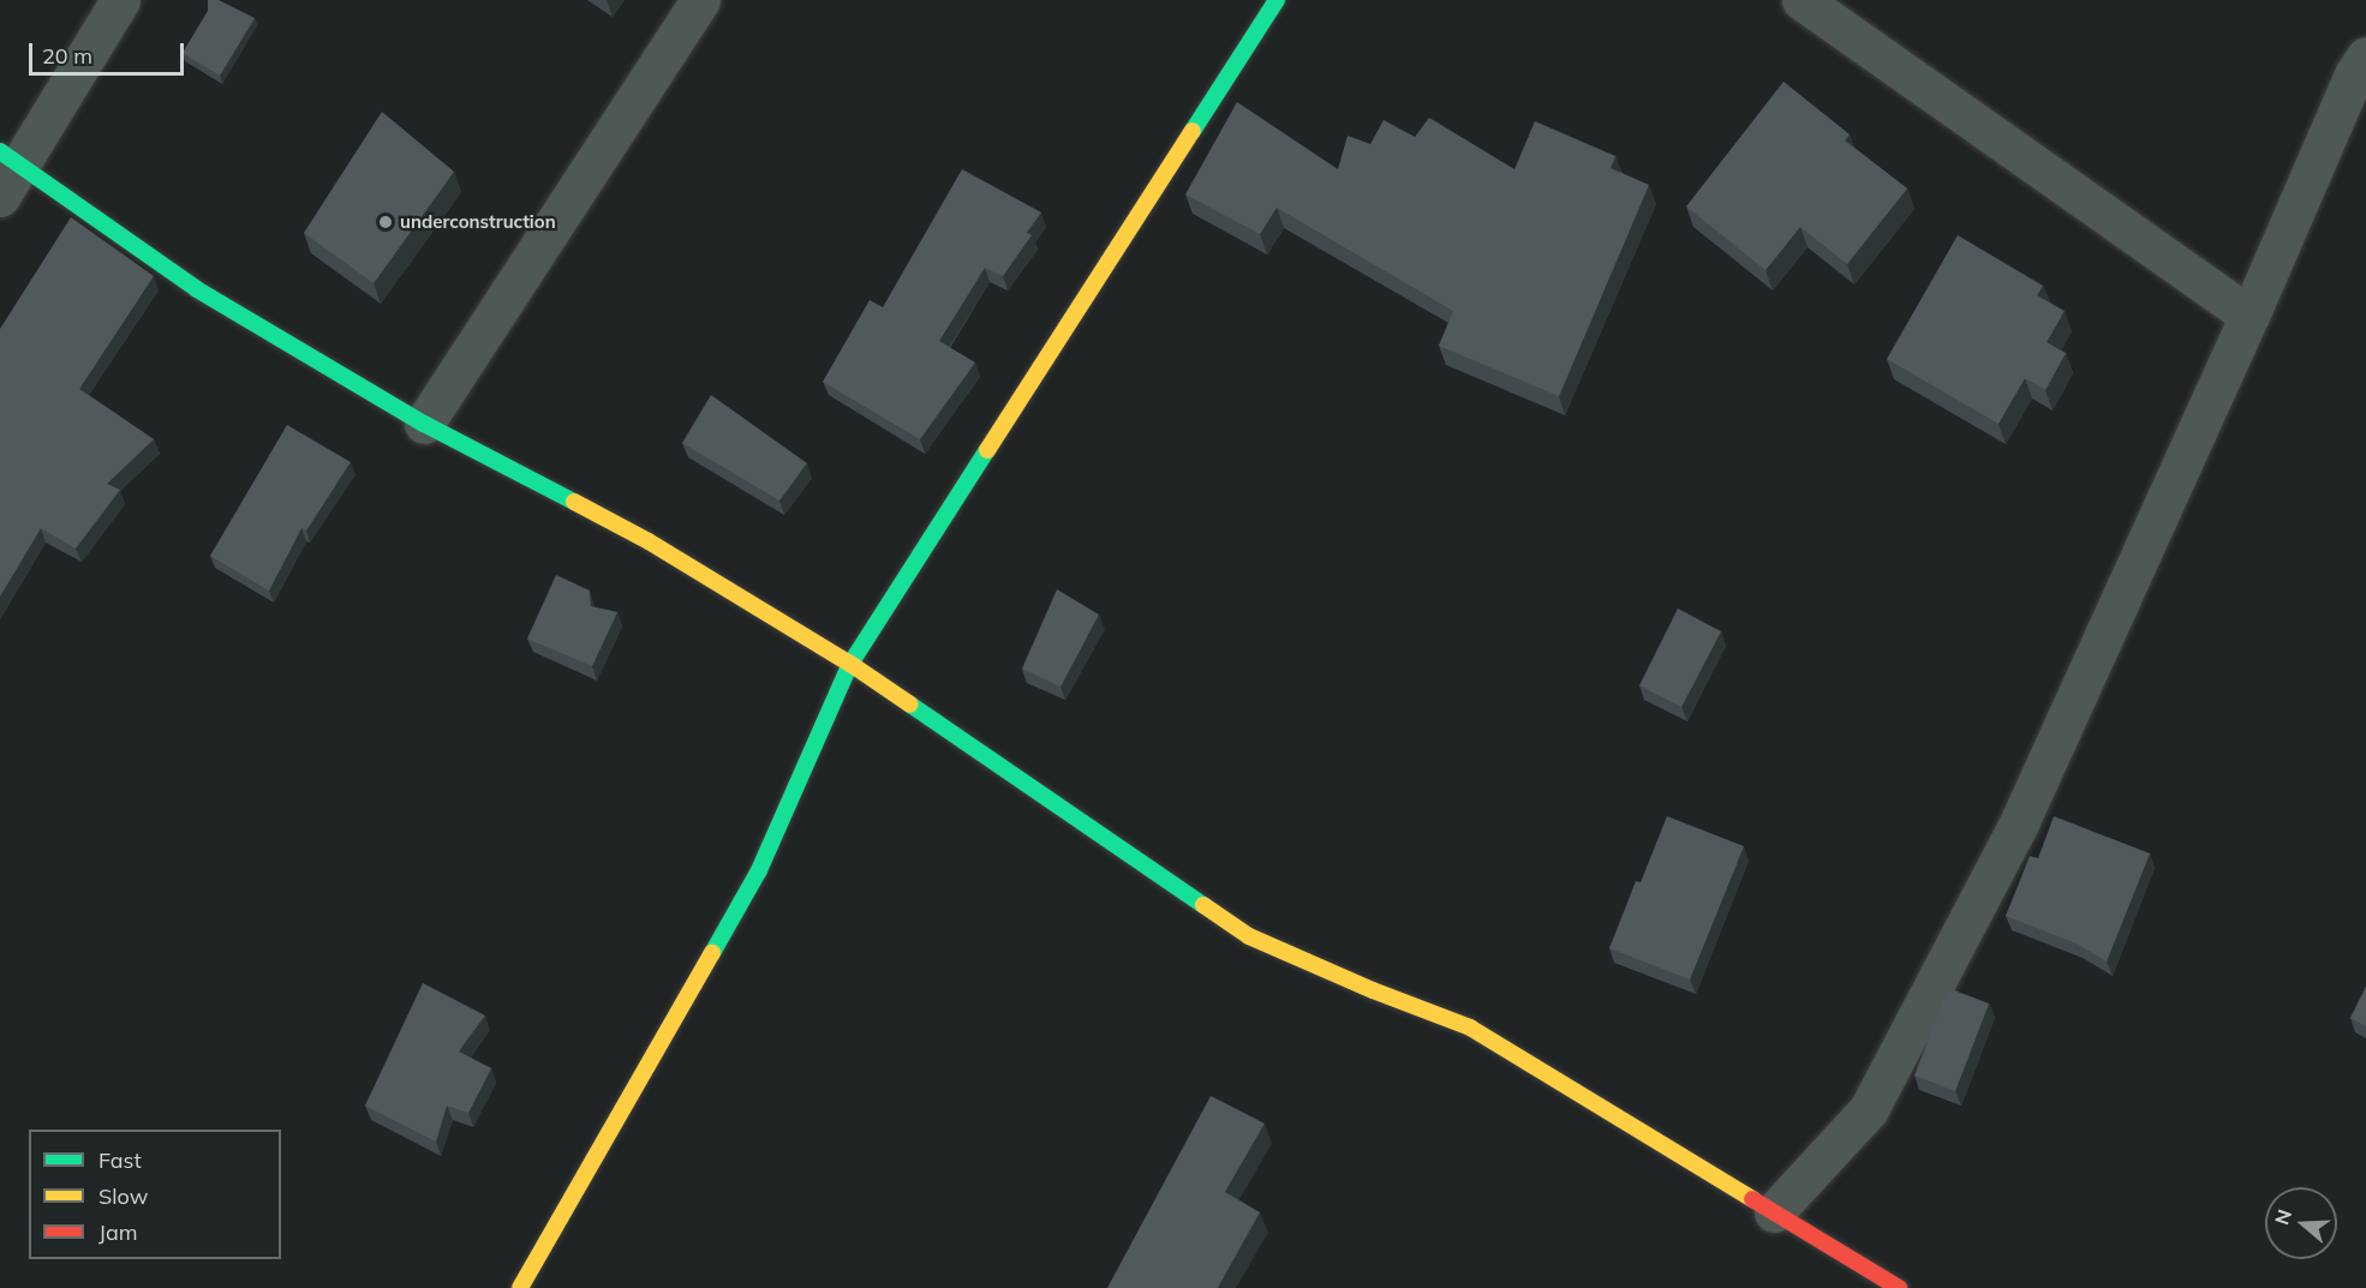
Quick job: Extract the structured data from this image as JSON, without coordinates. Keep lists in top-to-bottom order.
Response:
{
  "places": ["underconstruction"],
  "legend": ["Fast", "Slow", "Jam"],
  "scale_bar": "20 m",
  "north": "left"
}
